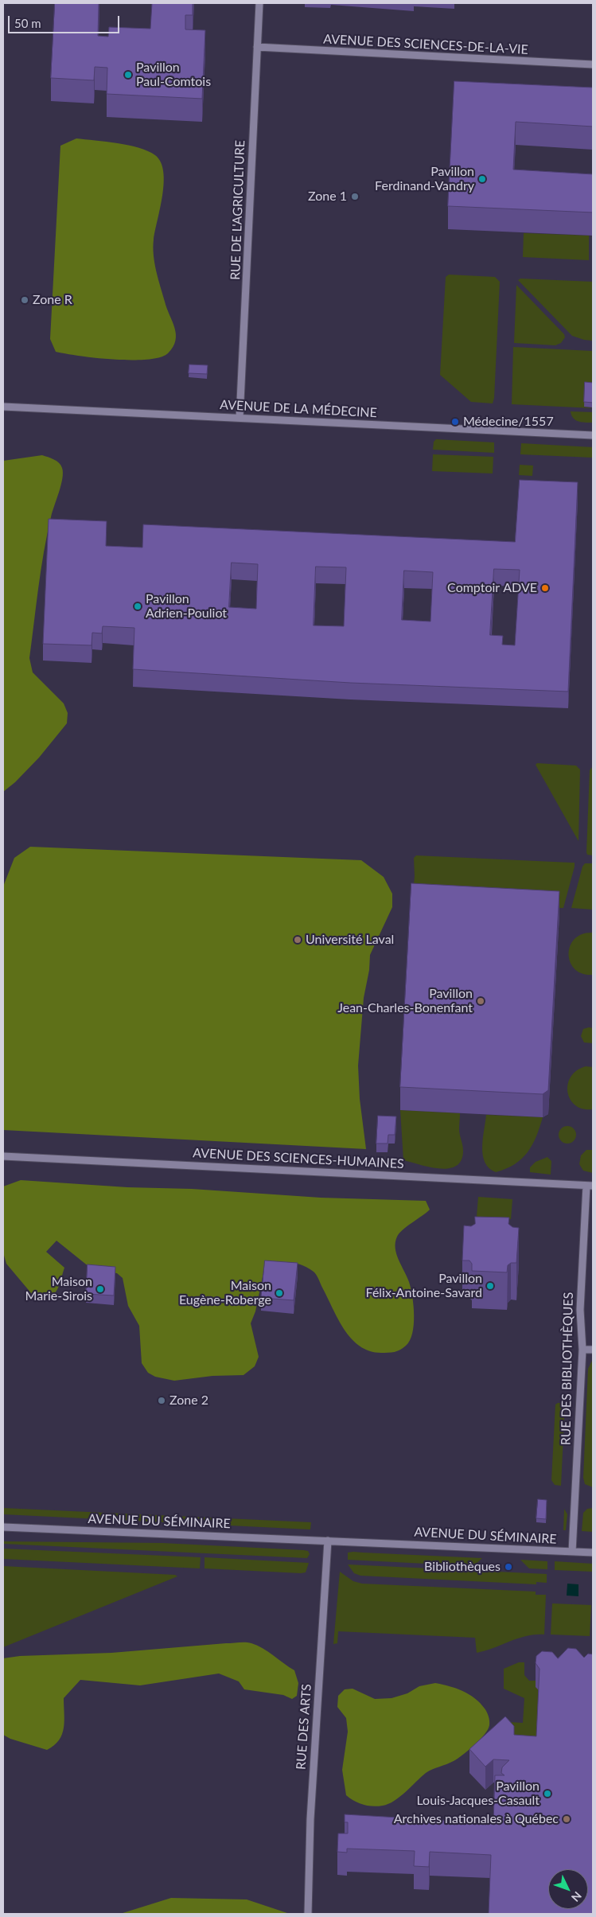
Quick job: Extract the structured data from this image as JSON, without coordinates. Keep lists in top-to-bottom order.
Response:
{
  "streets": {
    "street": [
      "AVENUE DES SCIENCES-DE-LA-VIE",
      "RUE DE L'AGRICULTURE",
      "AVENUE DE LA MÉDECINE",
      "AVENUE DES SCIENCES-HUMAINES",
      "RUE DES BIBLIOTHÈQUES",
      "AVENUE DU SÉMINAIRE",
      "RUE DES ARTS"
    ]
  },
  "crossings": [
    ["AVENUE DES SCIENCES-DE-LA-VIE", "RUE DE L'AGRICULTURE"],
    ["RUE DE L'AGRICULTURE", "AVENUE DE LA MÉDECINE"],
    ["AVENUE DES SCIENCES-HUMAINES", "RUE DES BIBLIOTHÈQUES"],
    ["RUE DES BIBLIOTHÈQUES", "AVENUE DU SÉMINAIRE"],
    ["AVENUE DU SÉMINAIRE", "RUE DES ARTS"]
  ],
  "places": [
    "Pavillon Paul-Comtois",
    "Pavillon Ferdinand-Vandry",
    "Zone 1",
    "Zone R",
    "Médecine/1557",
    "Comptoir ADVE",
    "Pavillon Adrien-Pouliot",
    "Université Laval",
    "Pavillon Jean-Charles-Bonenfant",
    "Pavillon Félix-Antoine-Savard",
    "Maison Marie-Sirois",
    "Maison Eugène-Roberge",
    "Zone 2",
    "Bibliothèques",
    "Pavillon Louis-Jacques-Casault",
    "Archives nationales à Québec"
  ],
  "scale_bar": "50 m",
  "north": "bottom right"
}
